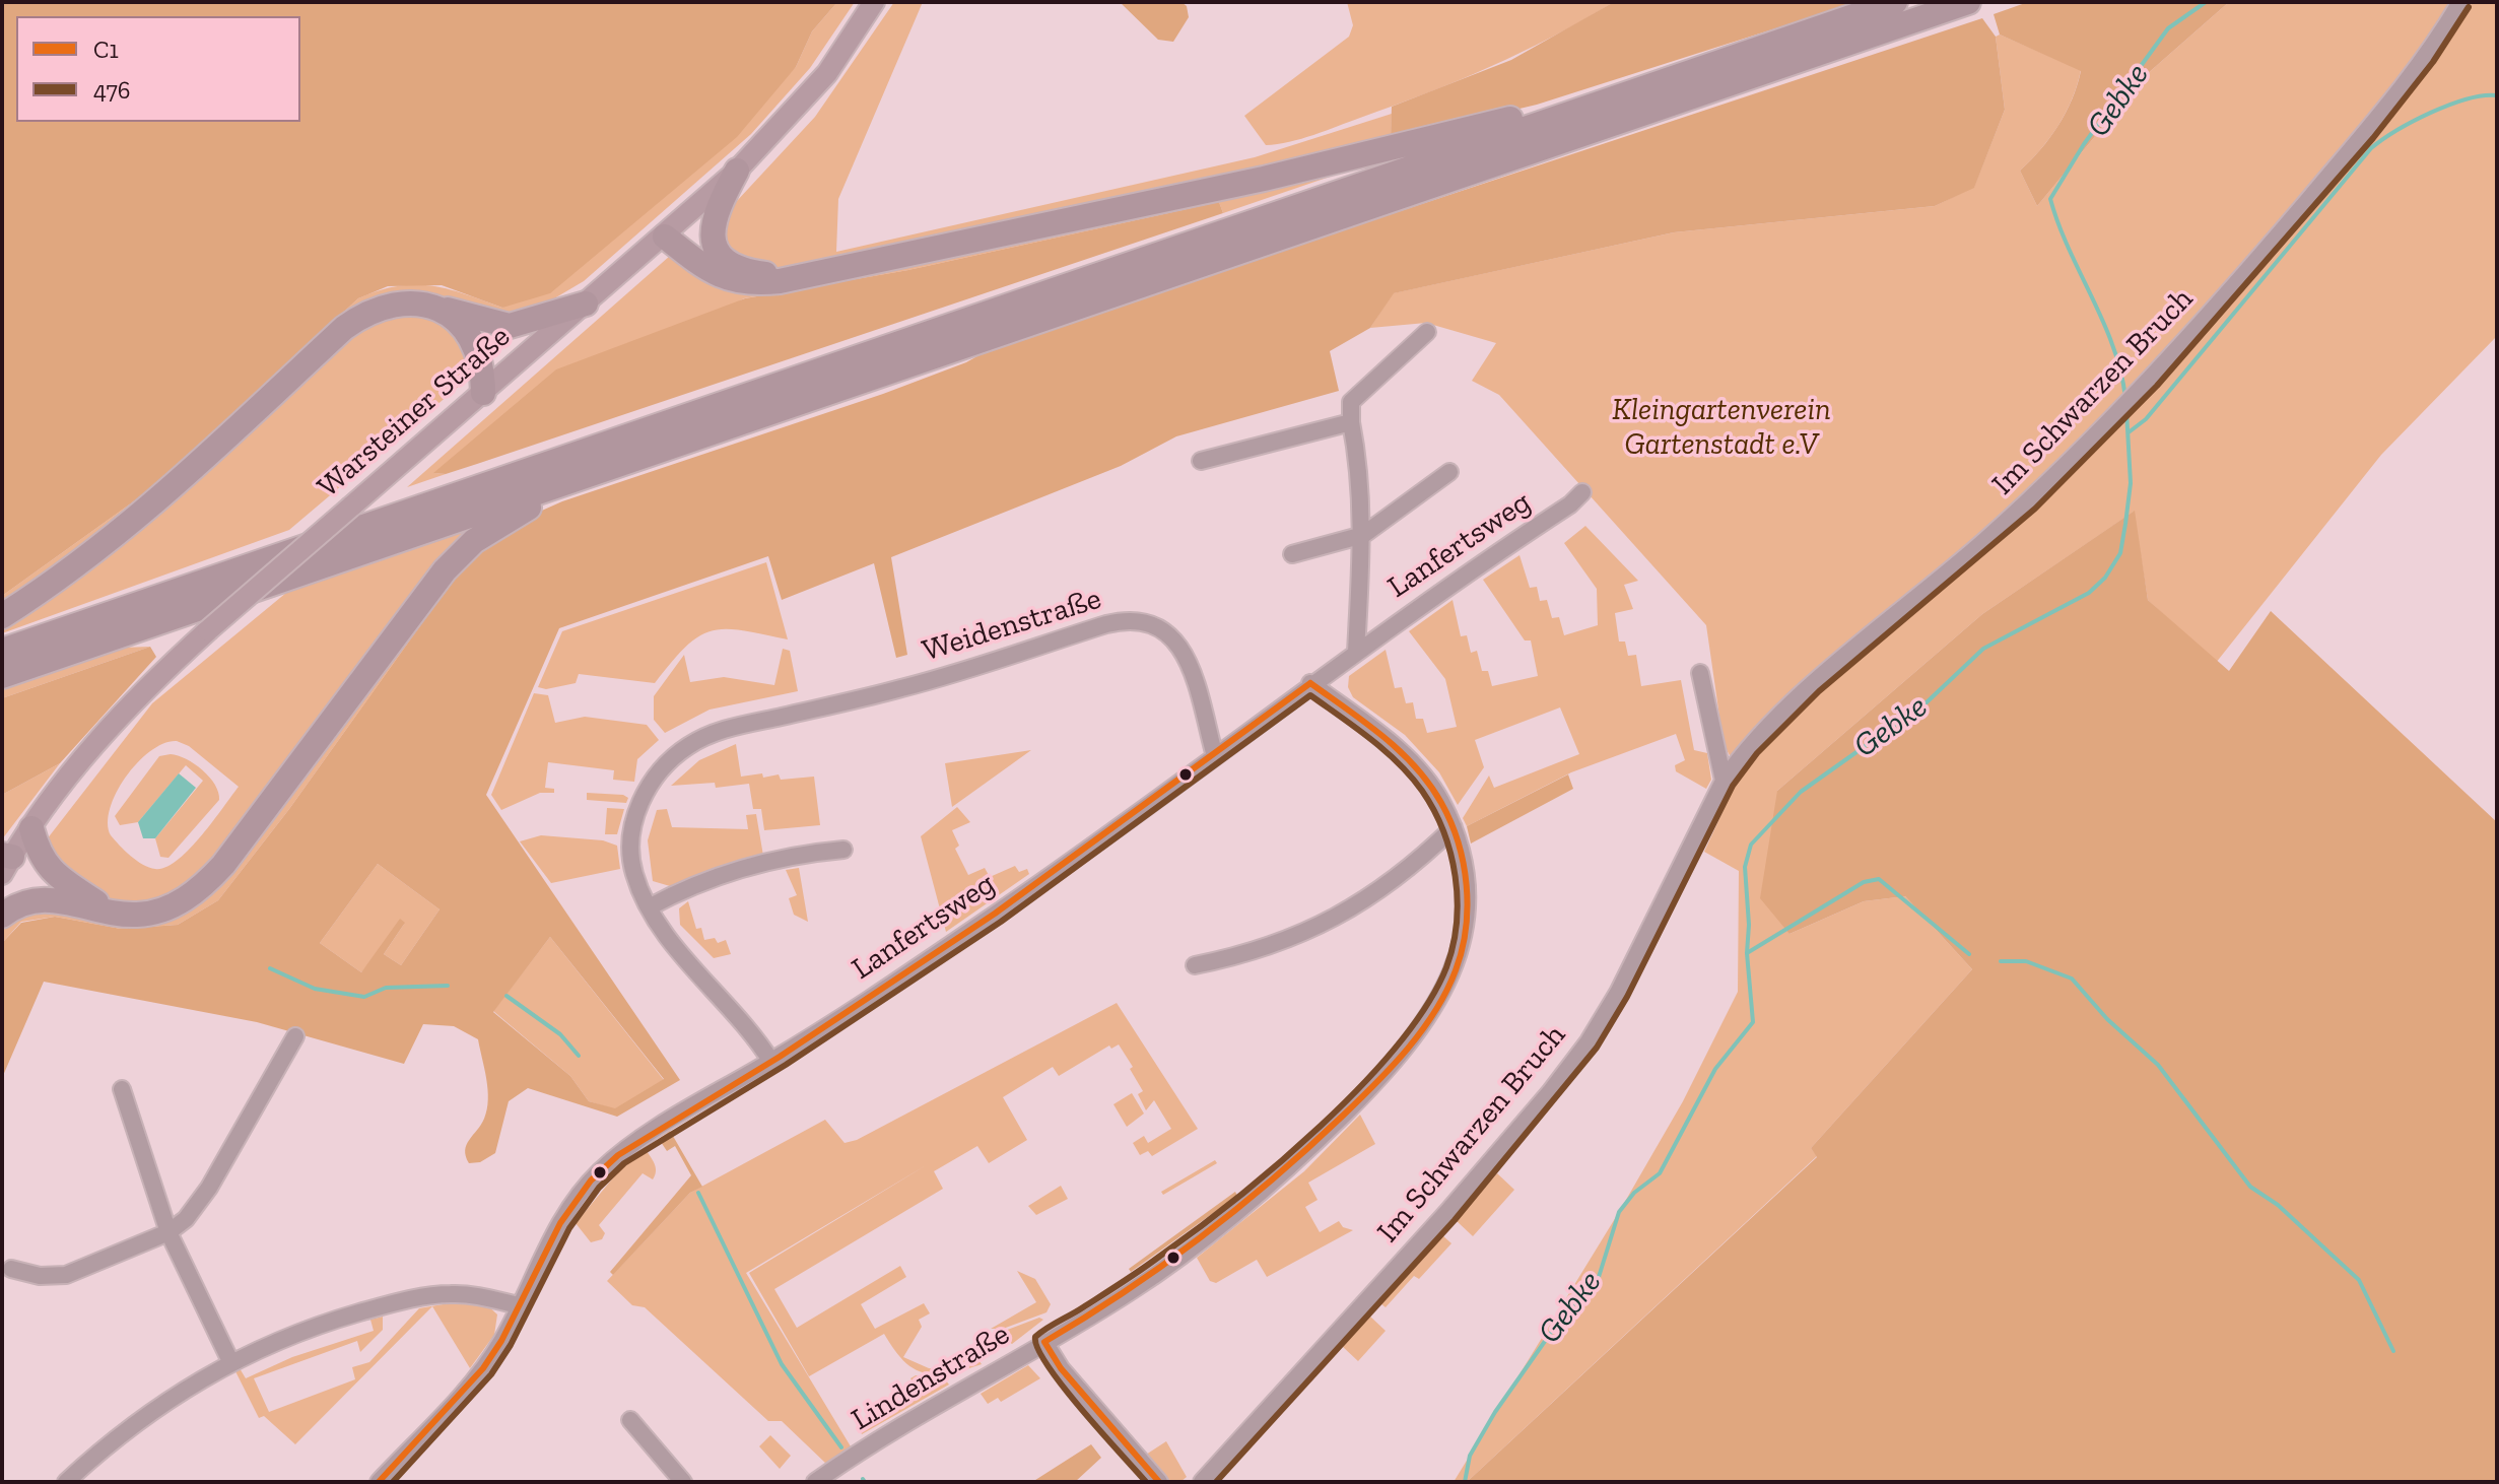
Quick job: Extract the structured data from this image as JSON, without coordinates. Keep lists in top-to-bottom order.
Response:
{
  "streets": {
    "main road": ["Warsteiner Straße"],
    "street": [
      "Im Schwarzen Bruch",
      "Lanfertsweg",
      "Weidenstraße",
      "Lindenstraße"
    ]
  },
  "crossings": [
    ["Lanfertsweg", "Weidenstraße"],
    ["Lanfertsweg", "Lindenstraße"]
  ],
  "water": ["Gebke"],
  "parks": ["Kleingartenverein Gartenstadt e.V"],
  "lines": ["transit line 476", "transit line C1"],
  "legend": ["C1", "476"]
}
